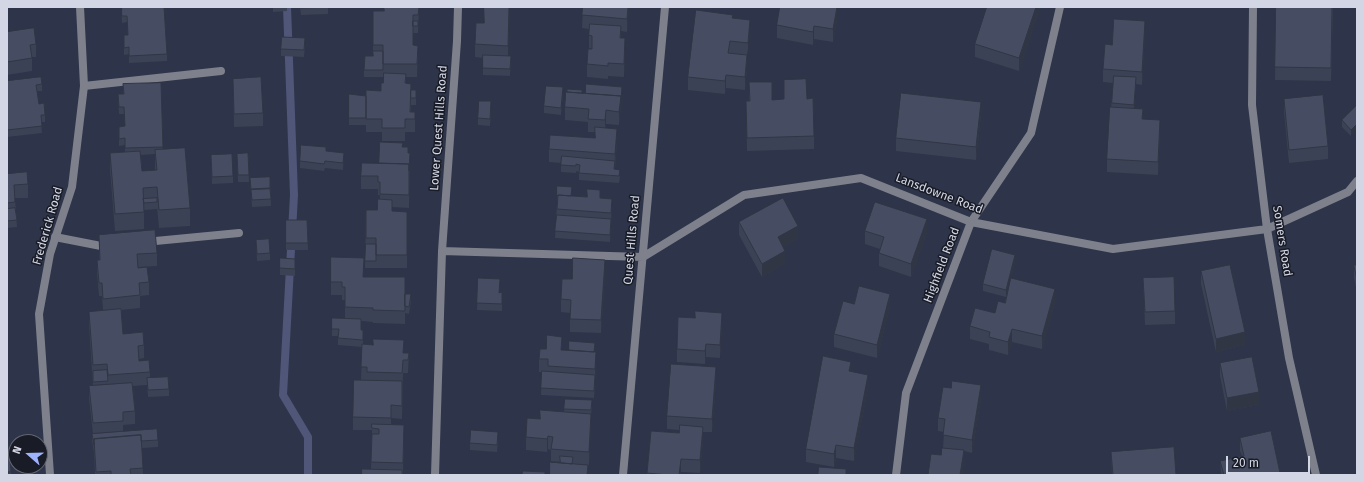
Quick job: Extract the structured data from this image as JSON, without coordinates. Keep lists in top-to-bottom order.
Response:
{
  "streets": {
    "street": [
      "Lower Quest Hills Road",
      "Lansdowne Road",
      "Frederick Road",
      "Quest Hills Road",
      "Somers Road",
      "Highfield Road"
    ]
  },
  "crossings": [
    ["Lansdowne Road", "Quest Hills Road"],
    ["Lansdowne Road", "Somers Road"],
    ["Lansdowne Road", "Highfield Road"]
  ],
  "scale_bar": "20 m",
  "north": "left"
}
